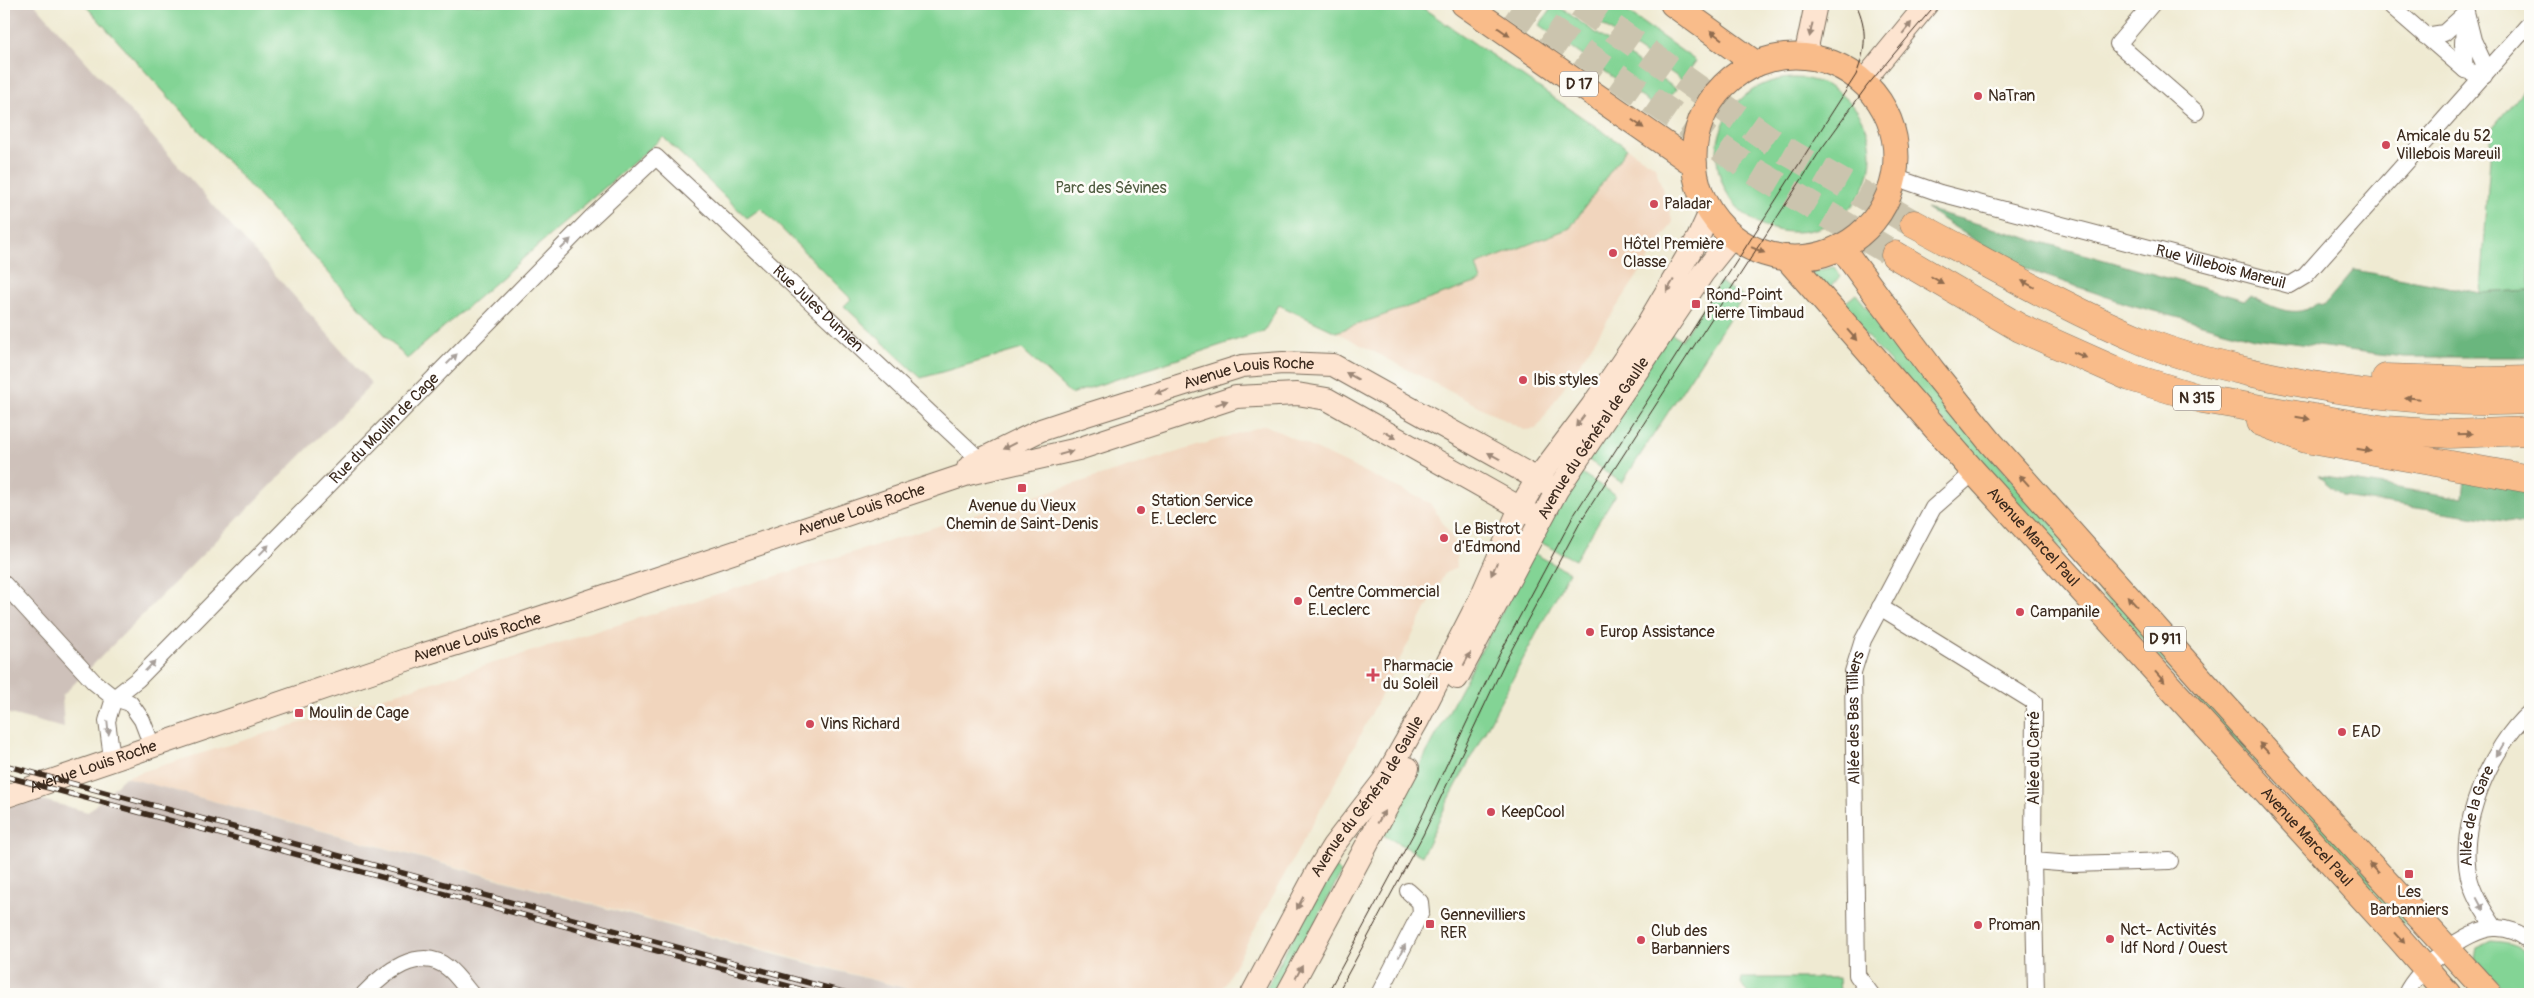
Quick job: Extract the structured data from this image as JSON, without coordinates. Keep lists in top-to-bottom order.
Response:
{
  "streets": {
    "highway": ["N 315"],
    "main road": [
      "D 17",
      "Avenue Louis Roche",
      "Avenue du Général de Gaulle",
      "Avenue Marcel Paul",
      "D 911"
    ],
    "street": [
      "Rue Villebois Mareuil",
      "Rue Jules Dumien",
      "Rue du Moulin de Cage",
      "Allée des Bas Tilliers",
      "Allée du Carré",
      "Allée de la Gare"
    ]
  },
  "crossings": [
    ["Rue Jules Dumien", "Avenue Louis Roche"],
    ["Rue Jules Dumien", "Rue du Moulin de Cage"],
    ["Avenue Louis Roche", "Avenue du Général de Gaulle"],
    ["Avenue Marcel Paul", "Allée des Bas Tilliers"],
    ["Allée des Bas Tilliers", "Allée du Carré"]
  ],
  "one_way": ["Rue du Moulin de Cage", "Allée de la Gare"],
  "parks": ["Parc des Sévines"],
  "places": {
    "other": [
      "NaTran",
      "Amicale du 52 Villebois Mareuil",
      "Paladar",
      "Hôtel Première Classe",
      "Ibis styles",
      "Station Service E. Leclerc",
      "Le Bistrot d'Edmond",
      "Centre Commercial E.Leclerc",
      "Campanile",
      "Europ Assistance",
      "Vins Richard",
      "EAD",
      "KeepCool",
      "Proman",
      "Nct- Activités Idf Nord / Ouest",
      "Club des Barbanniers"
    ],
    "transit": [
      "Rond-Point Pierre Timbaud",
      "Avenue du Vieux Chemin de Saint-Denis",
      "Moulin de Cage",
      "Les Barbanniers",
      "Gennevilliers RER"
    ],
    "health": ["Pharmacie du Soleil"]
  }
}
